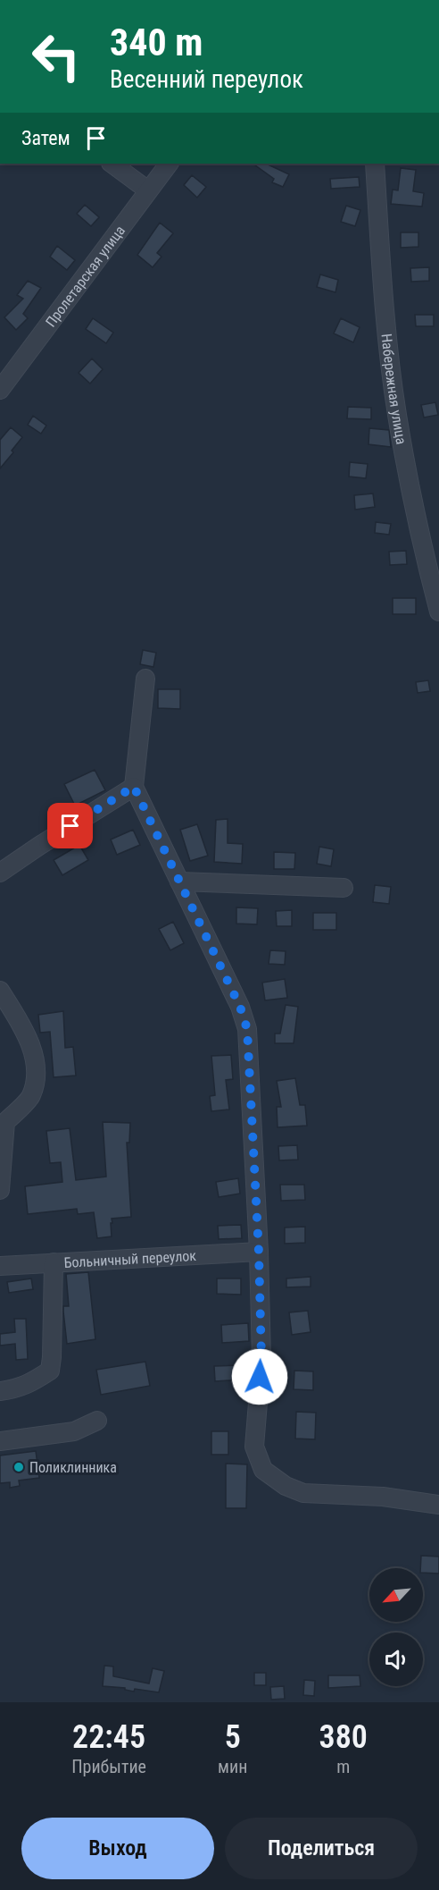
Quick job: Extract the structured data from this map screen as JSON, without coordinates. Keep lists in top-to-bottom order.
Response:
{
  "streets": {
    "street": ["Пролетарская улица", "Набережная улица", "Больничный переулок"]
  },
  "places": ["Поликлинника"],
  "north": "bottom left",
  "page": {
    "turn": ["340 m", "Весенний переулок"],
    "then": "Затем",
    "eta": [
      "22:45",
      "Прибытие",
      "5",
      "мин",
      "380",
      "m"
    ],
    "buttons": ["Выход", "Поделиться"]
  }
}
